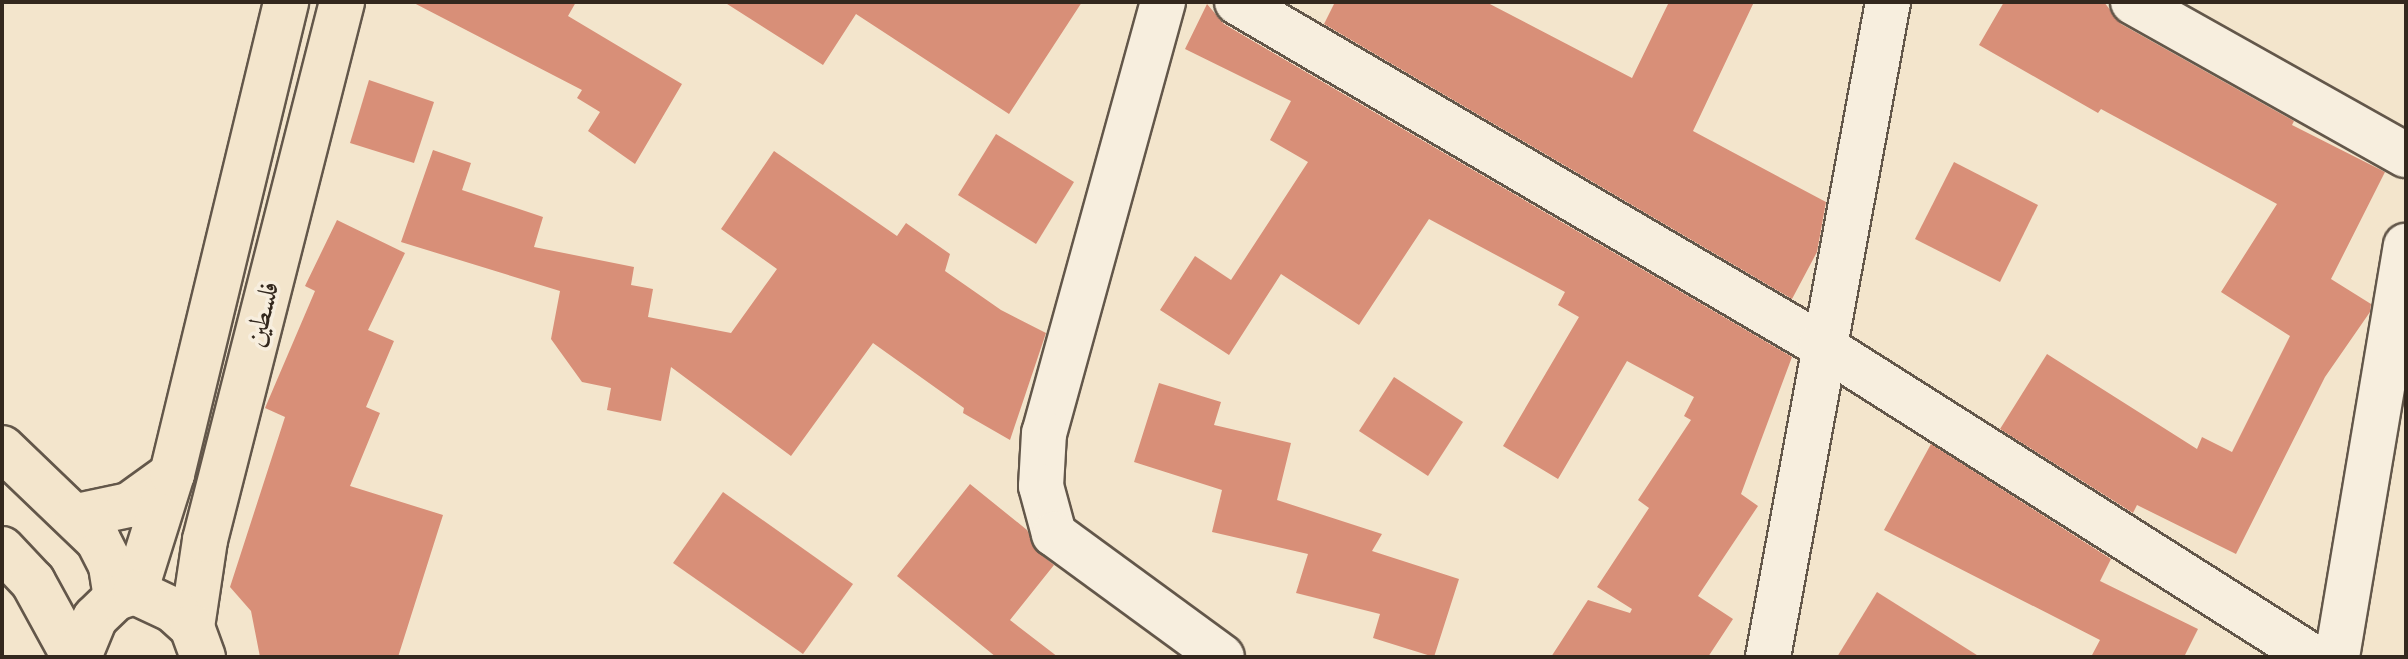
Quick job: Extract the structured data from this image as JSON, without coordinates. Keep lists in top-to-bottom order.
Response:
{
  "streets": {
    "main road": ["فلسطين"]
  }
}
